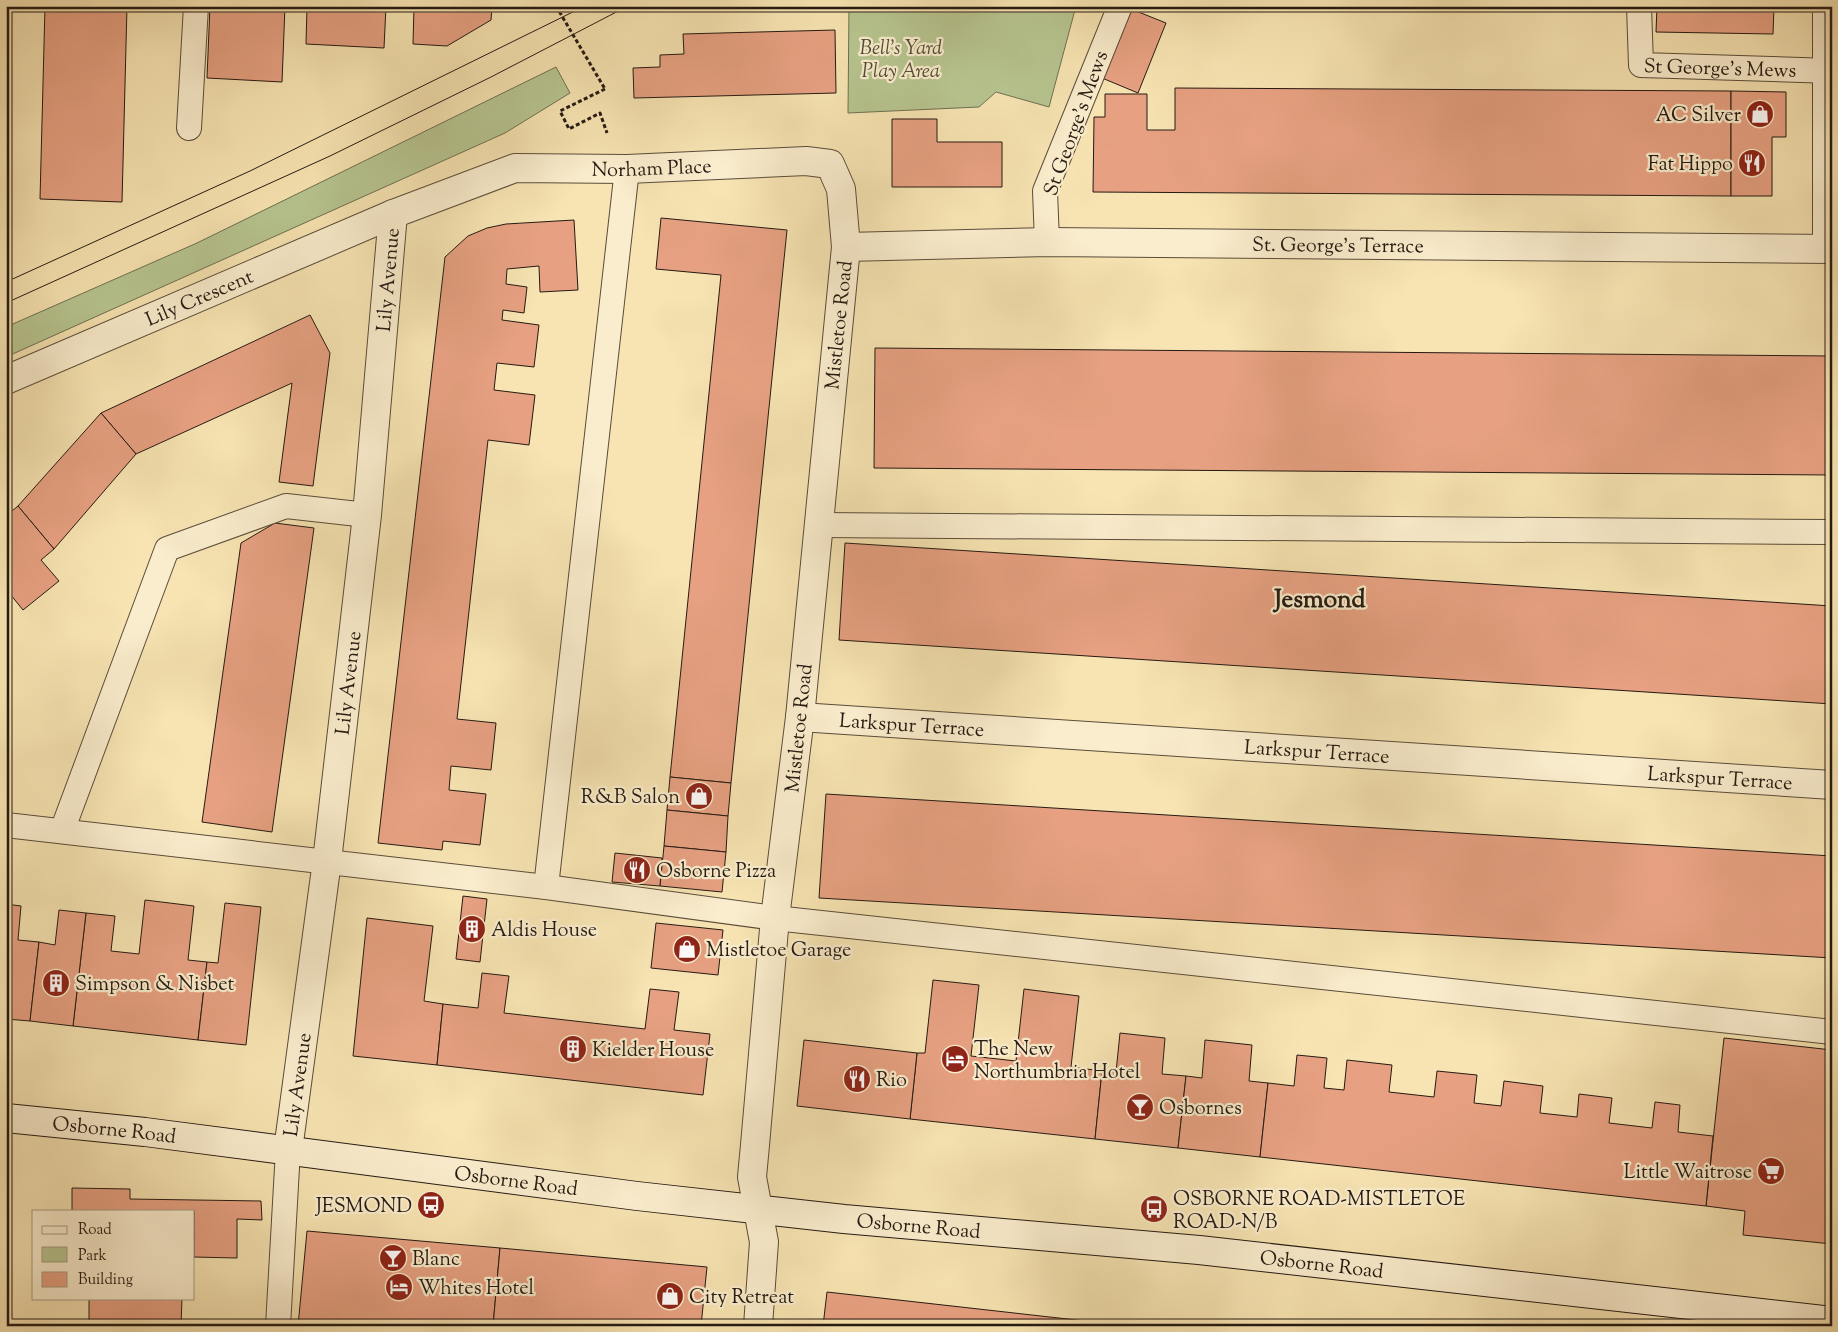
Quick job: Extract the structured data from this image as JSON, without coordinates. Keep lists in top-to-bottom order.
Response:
{
  "streets": {
    "street": [
      "Norham Place",
      "St. George's Terrace",
      "Lily Avenue",
      "Lily Crescent",
      "Mistletoe Road",
      "Larkspur Terrace",
      "Osborne Road"
    ],
    "lane": ["St George's Mews"]
  },
  "crossings": [
    ["St George's Mews", "St. George's Terrace"],
    ["Norham Place", "St. George's Terrace"],
    ["Norham Place", "Lily Avenue"],
    ["Norham Place", "Lily Crescent"],
    ["Norham Place", "Mistletoe Road"],
    ["St. George's Terrace", "Mistletoe Road"],
    ["Lily Avenue", "Lily Crescent"],
    ["Lily Avenue", "Osborne Road"],
    ["Mistletoe Road", "Larkspur Terrace"],
    ["Mistletoe Road", "Osborne Road"]
  ],
  "districts": ["Jesmond"],
  "parks": ["Bell's Yard Play Area"],
  "places": {
    "shop": [
      "AC Silver",
      "R&B Salon",
      "Mistletoe Garage",
      "City Retreat"
    ],
    "restaurant": ["Fat Hippo", "Osborne Pizza", "Rio"],
    "building": ["Aldis House", "Simpson & Nisbet", "Kielder House"],
    "hotel": ["The New Northumbria Hotel", "Whites Hotel"],
    "bar": ["Osbornes", "Blanc"],
    "supermarket": ["Little Waitrose"],
    "bus stop": ["JESMOND", "OSBORNE ROAD-MISTLETOE ROAD-N/B"]
  },
  "legend": ["Road", "Park", "Building"]
}
